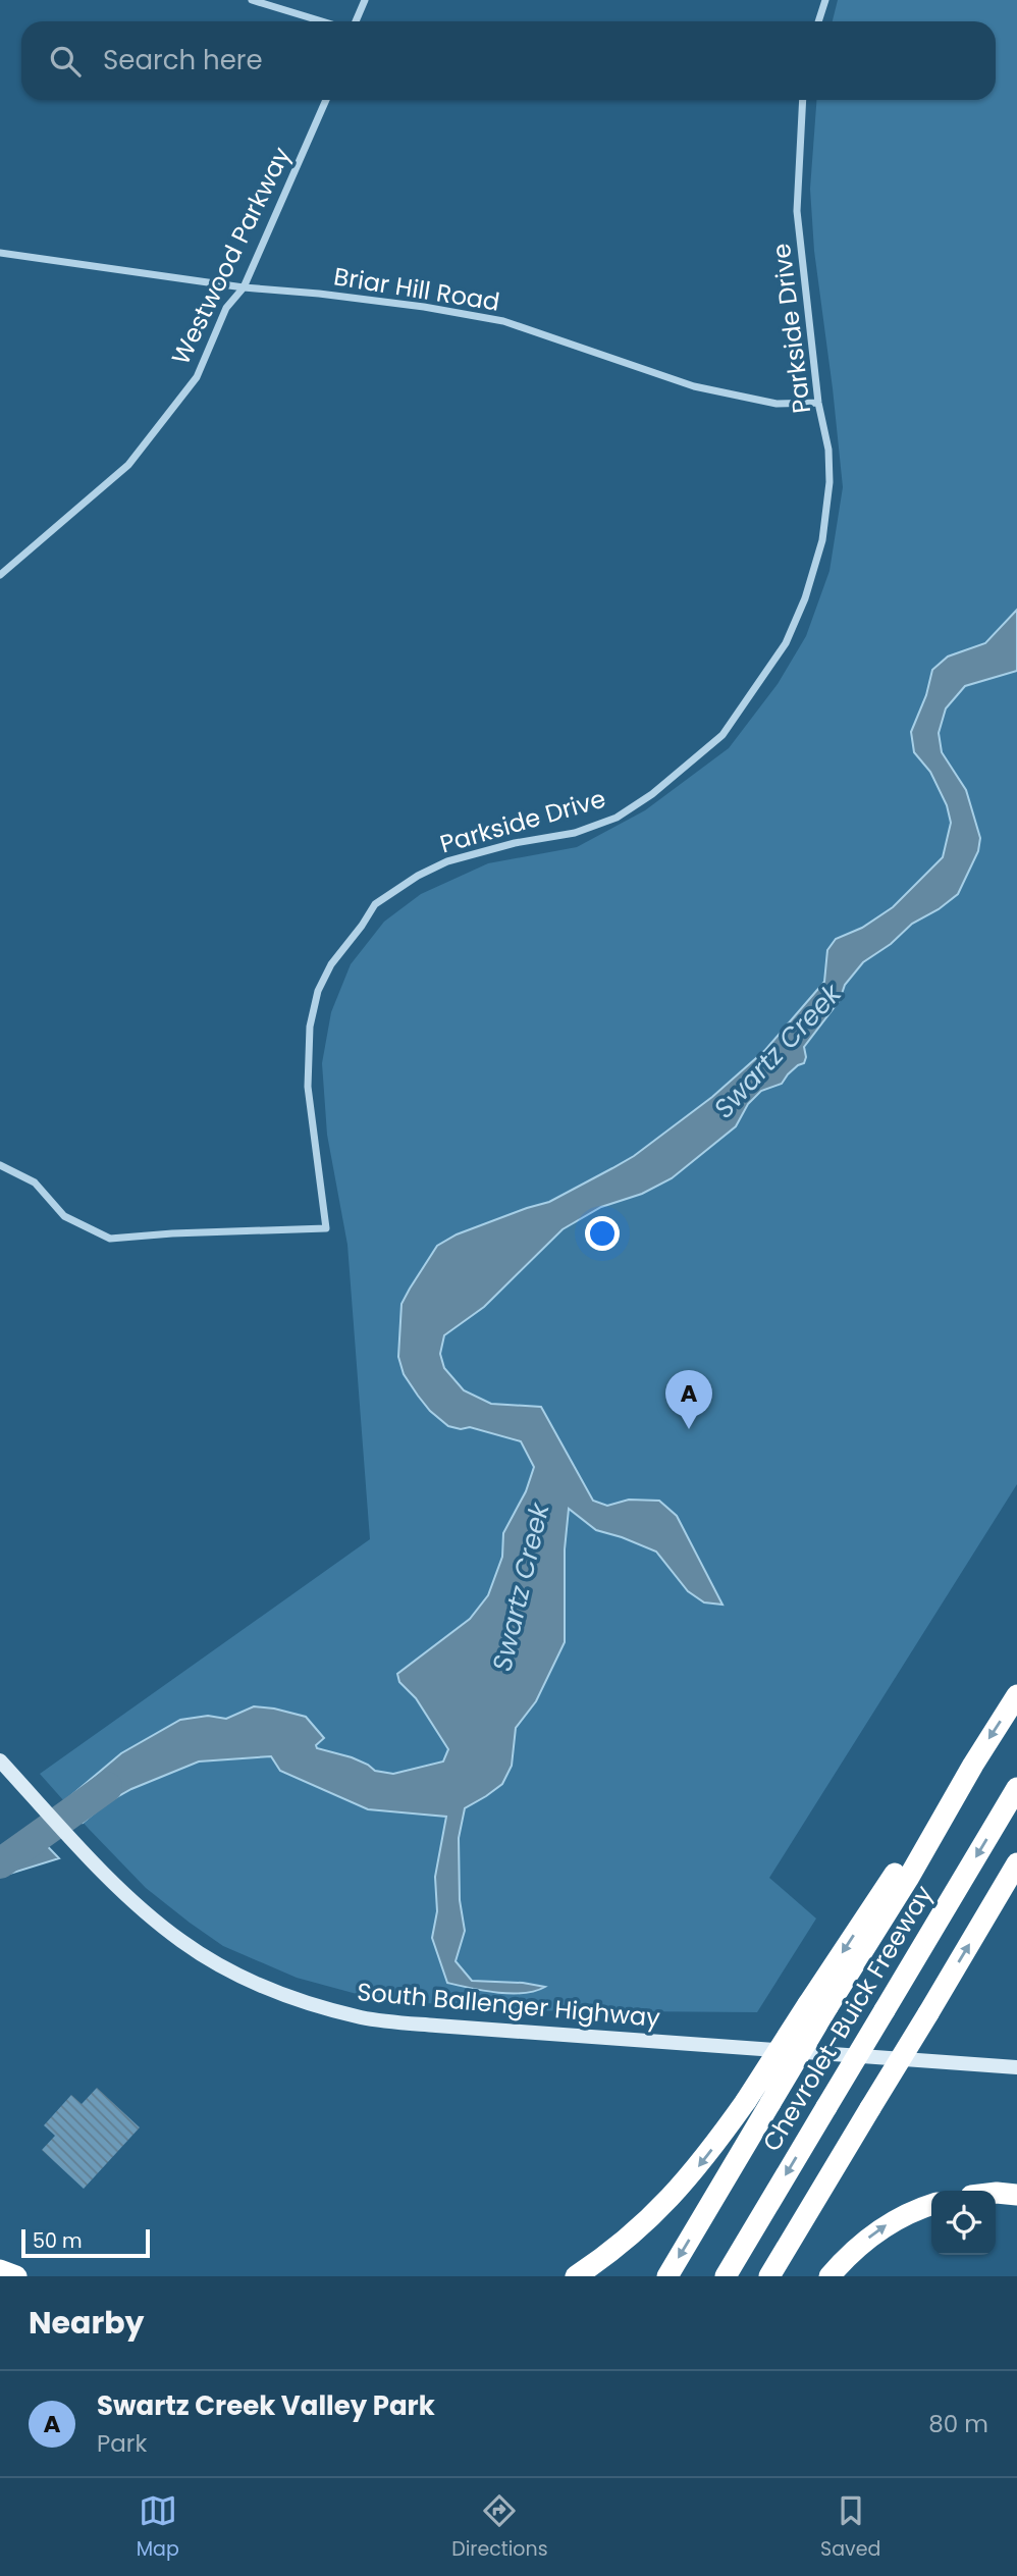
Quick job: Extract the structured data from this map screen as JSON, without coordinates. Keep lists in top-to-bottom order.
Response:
{
  "streets": {
    "highway": ["Chevrolet-Buick Freeway"],
    "street": [
      "Westwood Parkway",
      "Briar Hill Road",
      "Parkside Drive",
      "South Ballenger Highway"
    ]
  },
  "crossings": [
    ["Westwood Parkway", "Briar Hill Road"],
    ["Briar Hill Road", "Parkside Drive"]
  ],
  "water": ["Swartz Creek"],
  "scale_bar": "50 m",
  "page": {
    "search": "Search here",
    "pins": "A",
    "scale": "50 m",
    "heading": "Nearby",
    "list": [
      {
        "mark": "A",
        "name": "Swartz Creek Valley Park",
        "note": "Park",
        "value": "80 m"
      }
    ],
    "nav": ["Map", "Directions", "Saved"]
  }
}
